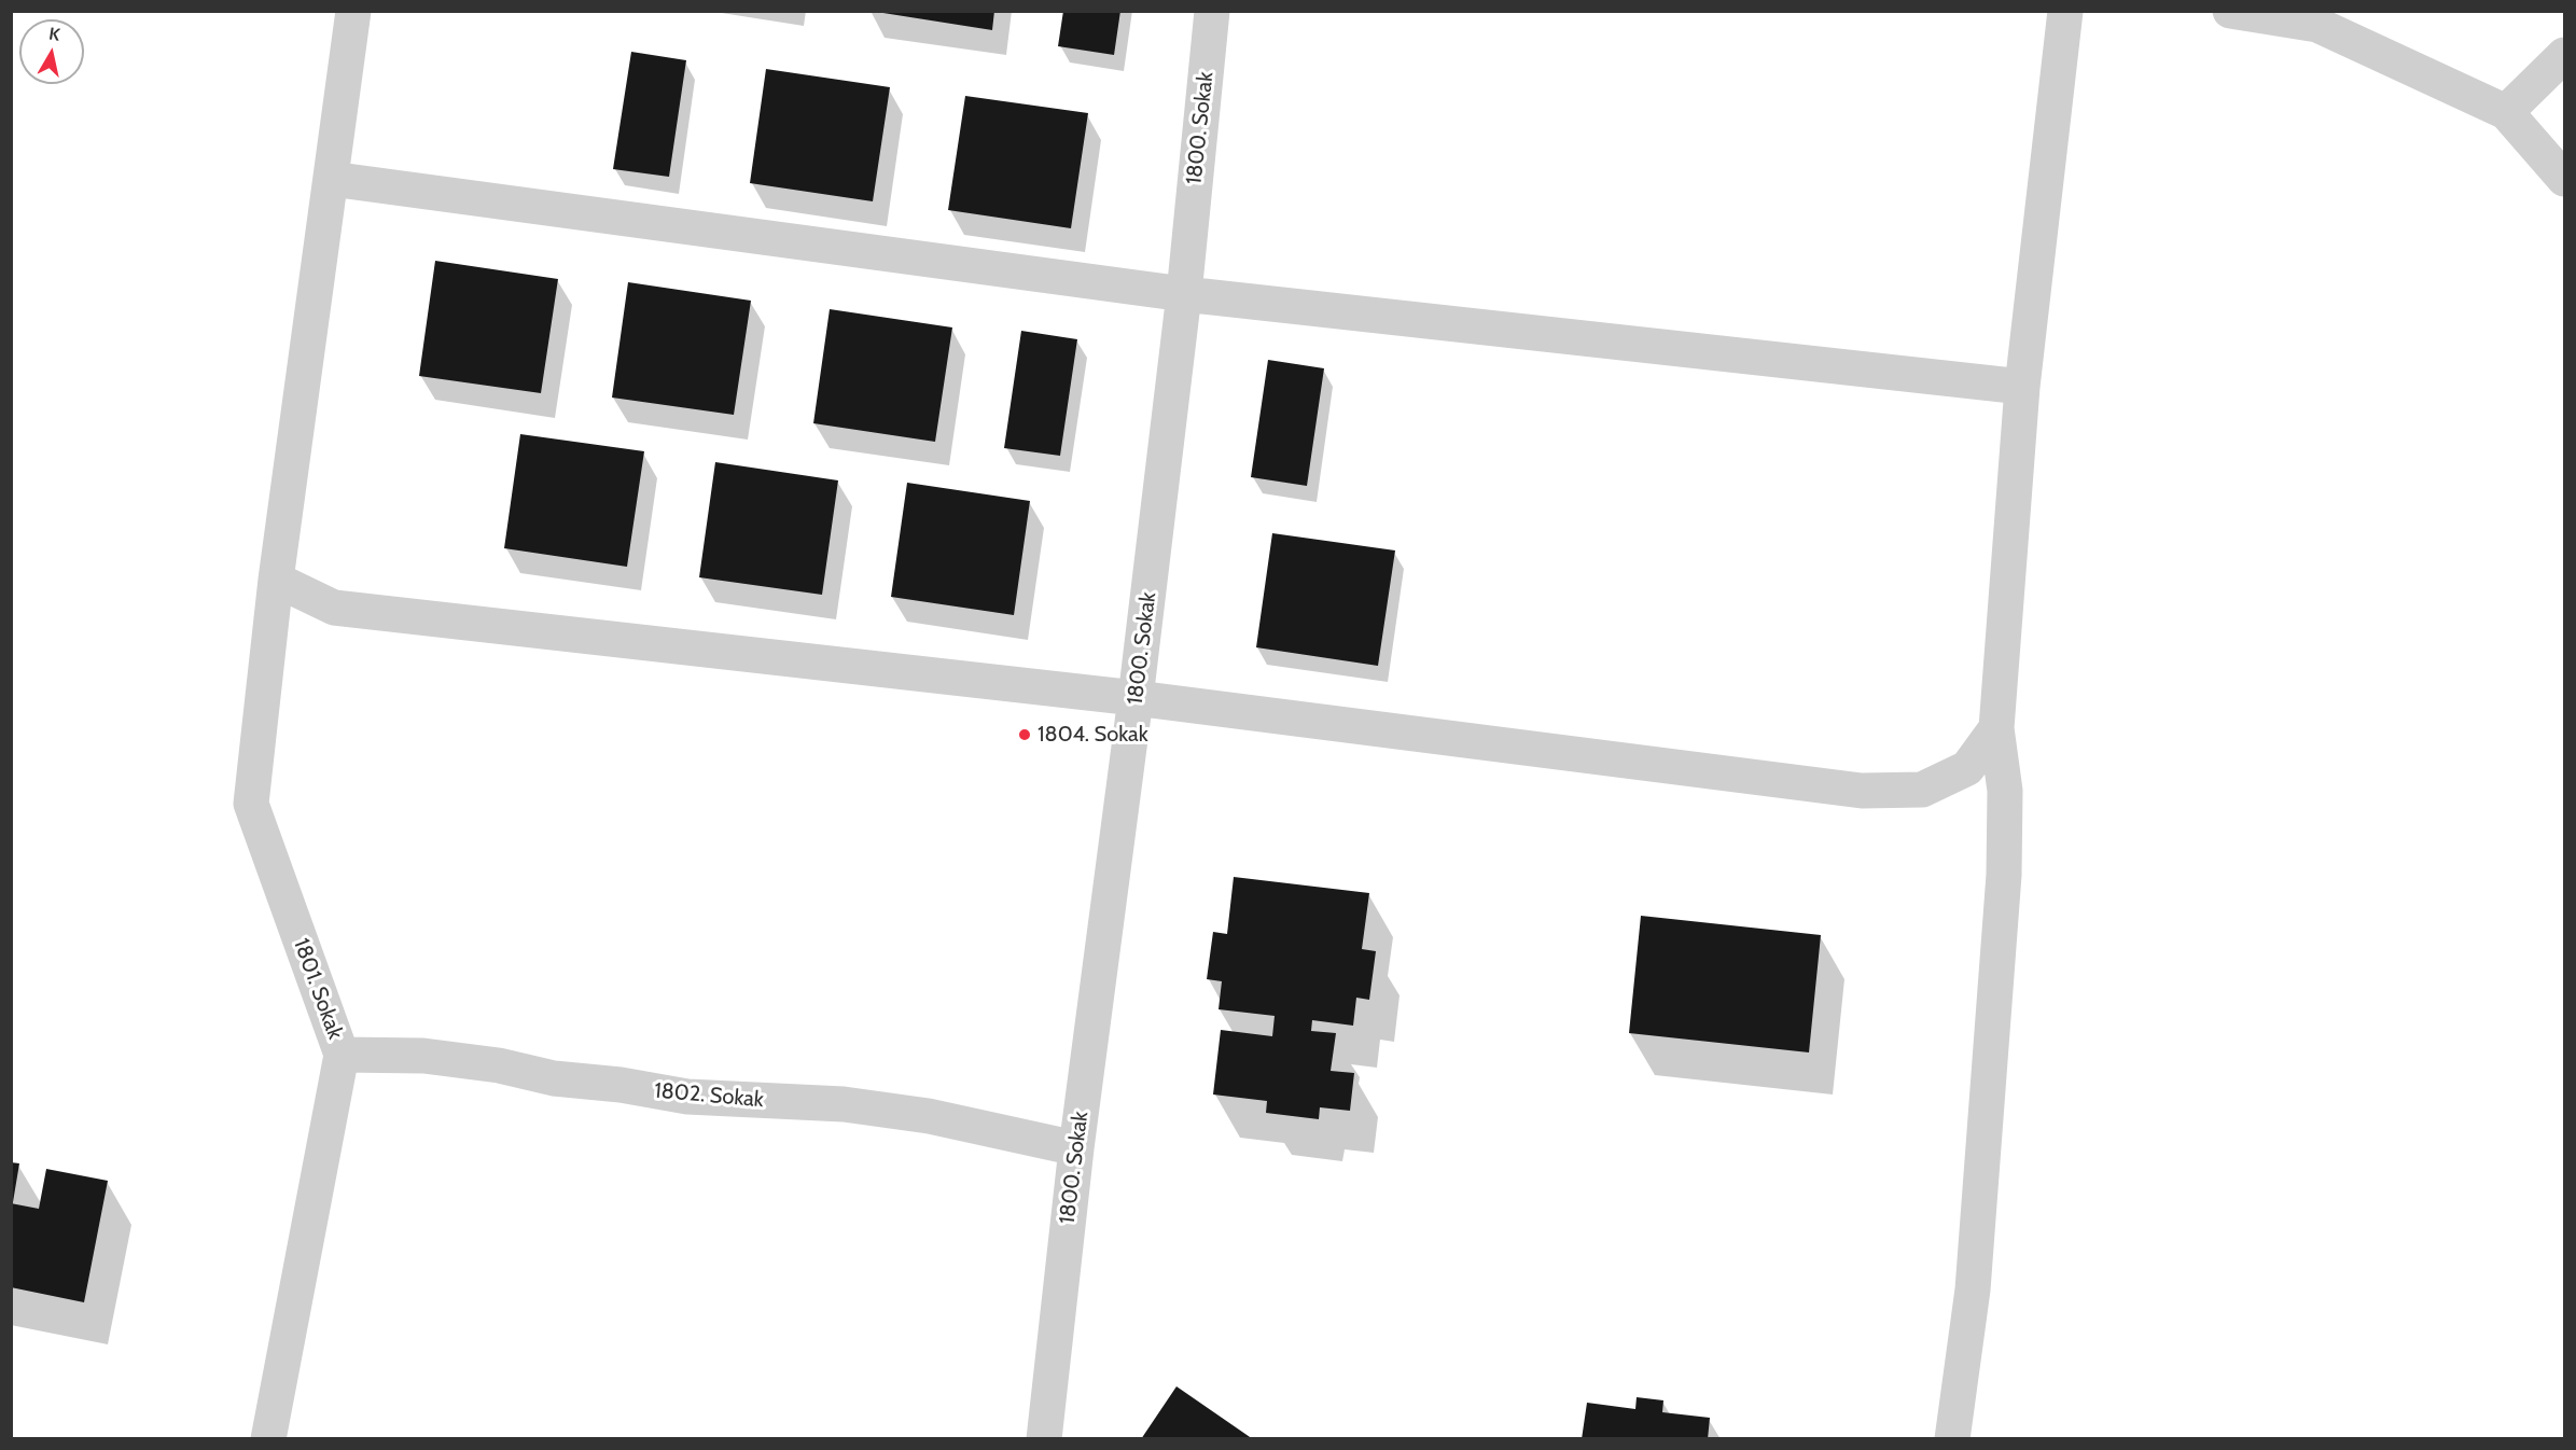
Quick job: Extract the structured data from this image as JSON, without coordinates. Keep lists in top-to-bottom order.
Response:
{
  "streets": {
    "street": ["1800. Sokak", "1801. Sokak", "1802. Sokak"]
  },
  "crossings": [
    ["1800. Sokak", "1802. Sokak"],
    ["1801. Sokak", "1802. Sokak"]
  ],
  "places": ["1804. Sokak"],
  "north": "top"
}
